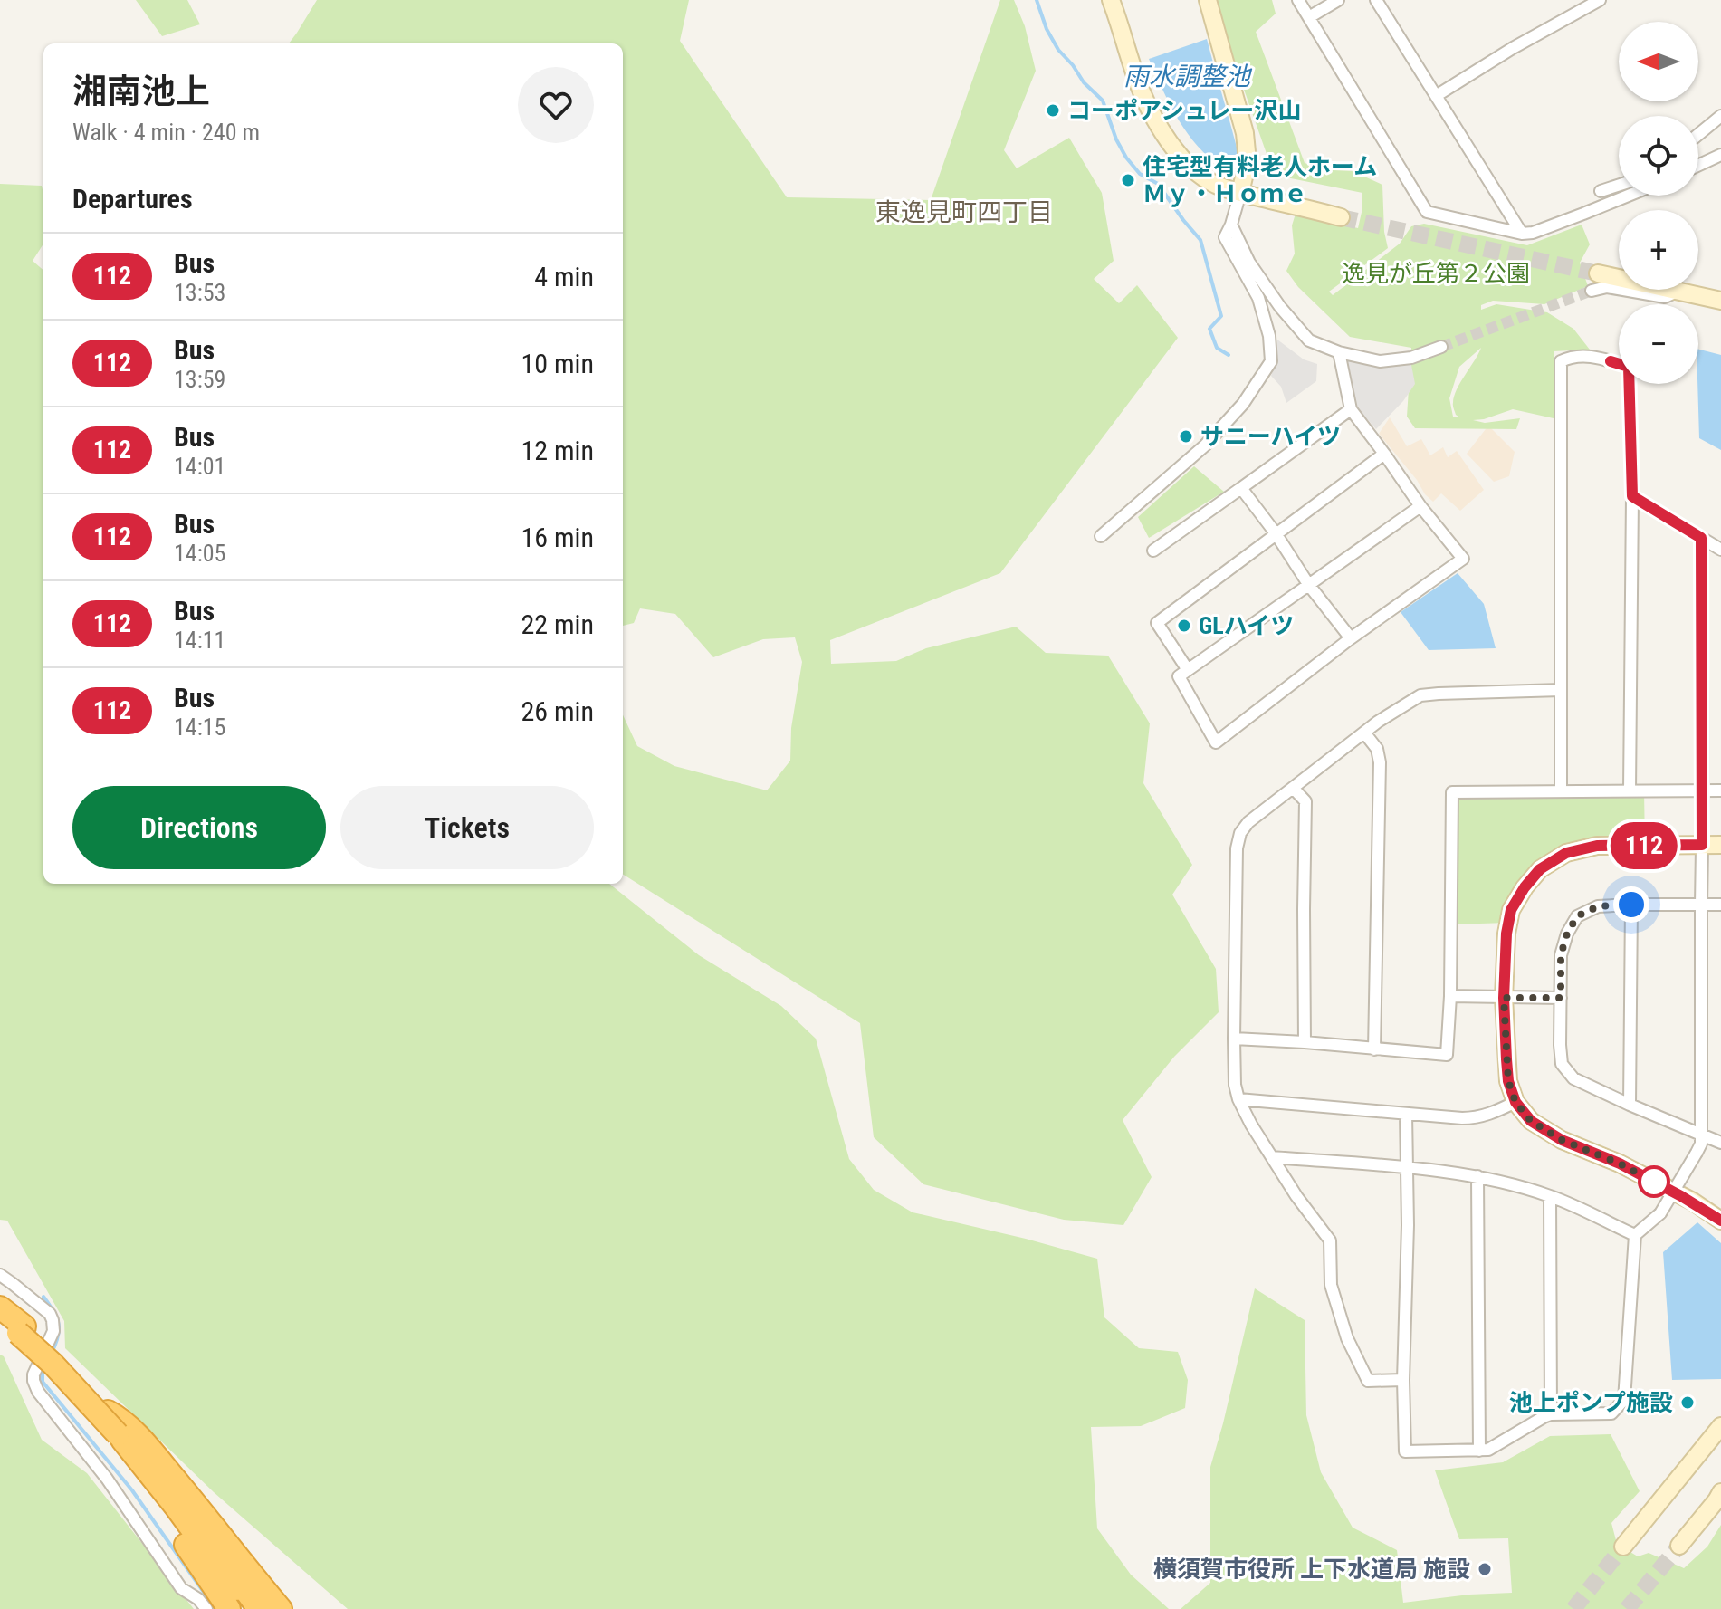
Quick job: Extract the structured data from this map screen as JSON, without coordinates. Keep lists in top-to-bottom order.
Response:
{
  "districts": ["東逸見町四丁目"],
  "water": ["雨水調整池"],
  "parks": ["逸見が丘第２公園"],
  "places": [
    "コーポアシュレー沢山",
    "住宅型有料老人ホーム Ｍｙ・Ｈｏｍｅ",
    "サニーハイツ",
    "GLハイツ",
    "池上ポンプ施設",
    "横須賀市役所 上下水道局 施設"
  ],
  "lines": ["bus line 112"],
  "north": "left",
  "page": {
    "on_map": "112",
    "map_buttons": ["+", "−"],
    "heading": [
      ["湘南池上", "Walk · 4 min · 240 m"],
      "Departures"
    ],
    "list": [
      {
        "mark": "112",
        "name": "Bus",
        "note": "13:53",
        "value": "4 min"
      },
      {
        "mark": "112",
        "name": "Bus",
        "note": "13:59",
        "value": "10 min"
      },
      {
        "mark": "112",
        "name": "Bus",
        "note": "14:01",
        "value": "12 min"
      },
      {
        "mark": "112",
        "name": "Bus",
        "note": "14:05",
        "value": "16 min"
      },
      {
        "mark": "112",
        "name": "Bus",
        "note": "14:11",
        "value": "22 min"
      },
      {
        "mark": "112",
        "name": "Bus",
        "note": "14:15",
        "value": "26 min"
      }
    ],
    "buttons": ["Directions", "Tickets"]
  }
}
